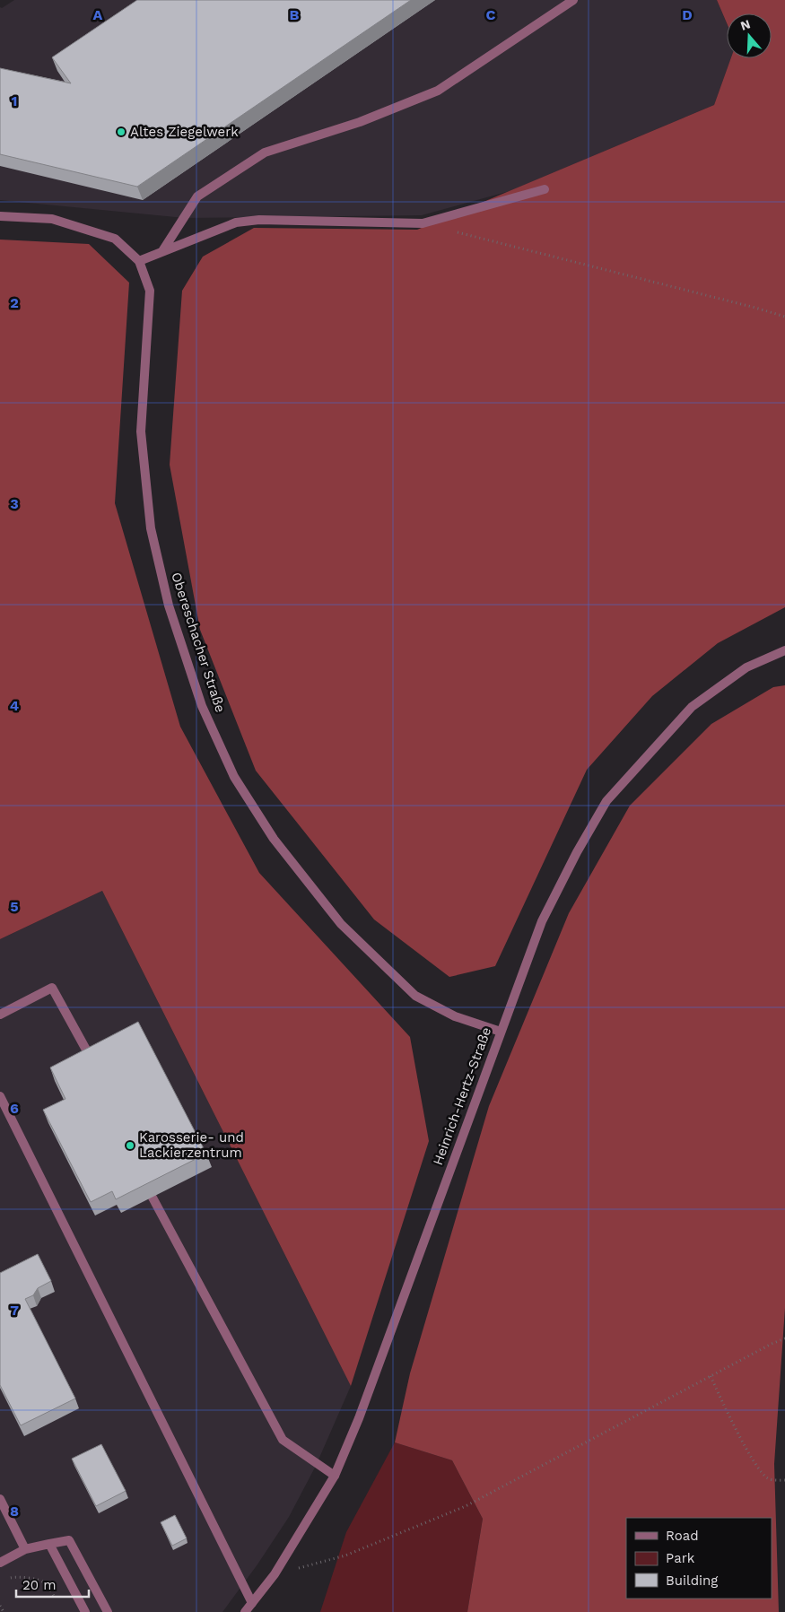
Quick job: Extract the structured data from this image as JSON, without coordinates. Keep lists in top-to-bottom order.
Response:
{
  "streets": {
    "street": ["Obereschacher Straße", "Heinrich-Hertz-Straße"]
  },
  "crossings": [
    ["Obereschacher Straße", "Heinrich-Hertz-Straße"]
  ],
  "places": ["Altes Ziegelwerk", "Karosserie- und Lackierzentrum"],
  "legend": ["Road", "Park", "Building"],
  "scale_bar": "20 m",
  "north": "top",
  "grid": {
    "columns": [
      "A",
      "B",
      "C",
      "D"
    ],
    "rows": [
      "1",
      "2",
      "3",
      "4",
      "5",
      "6",
      "7",
      "8"
    ]
  }
}
